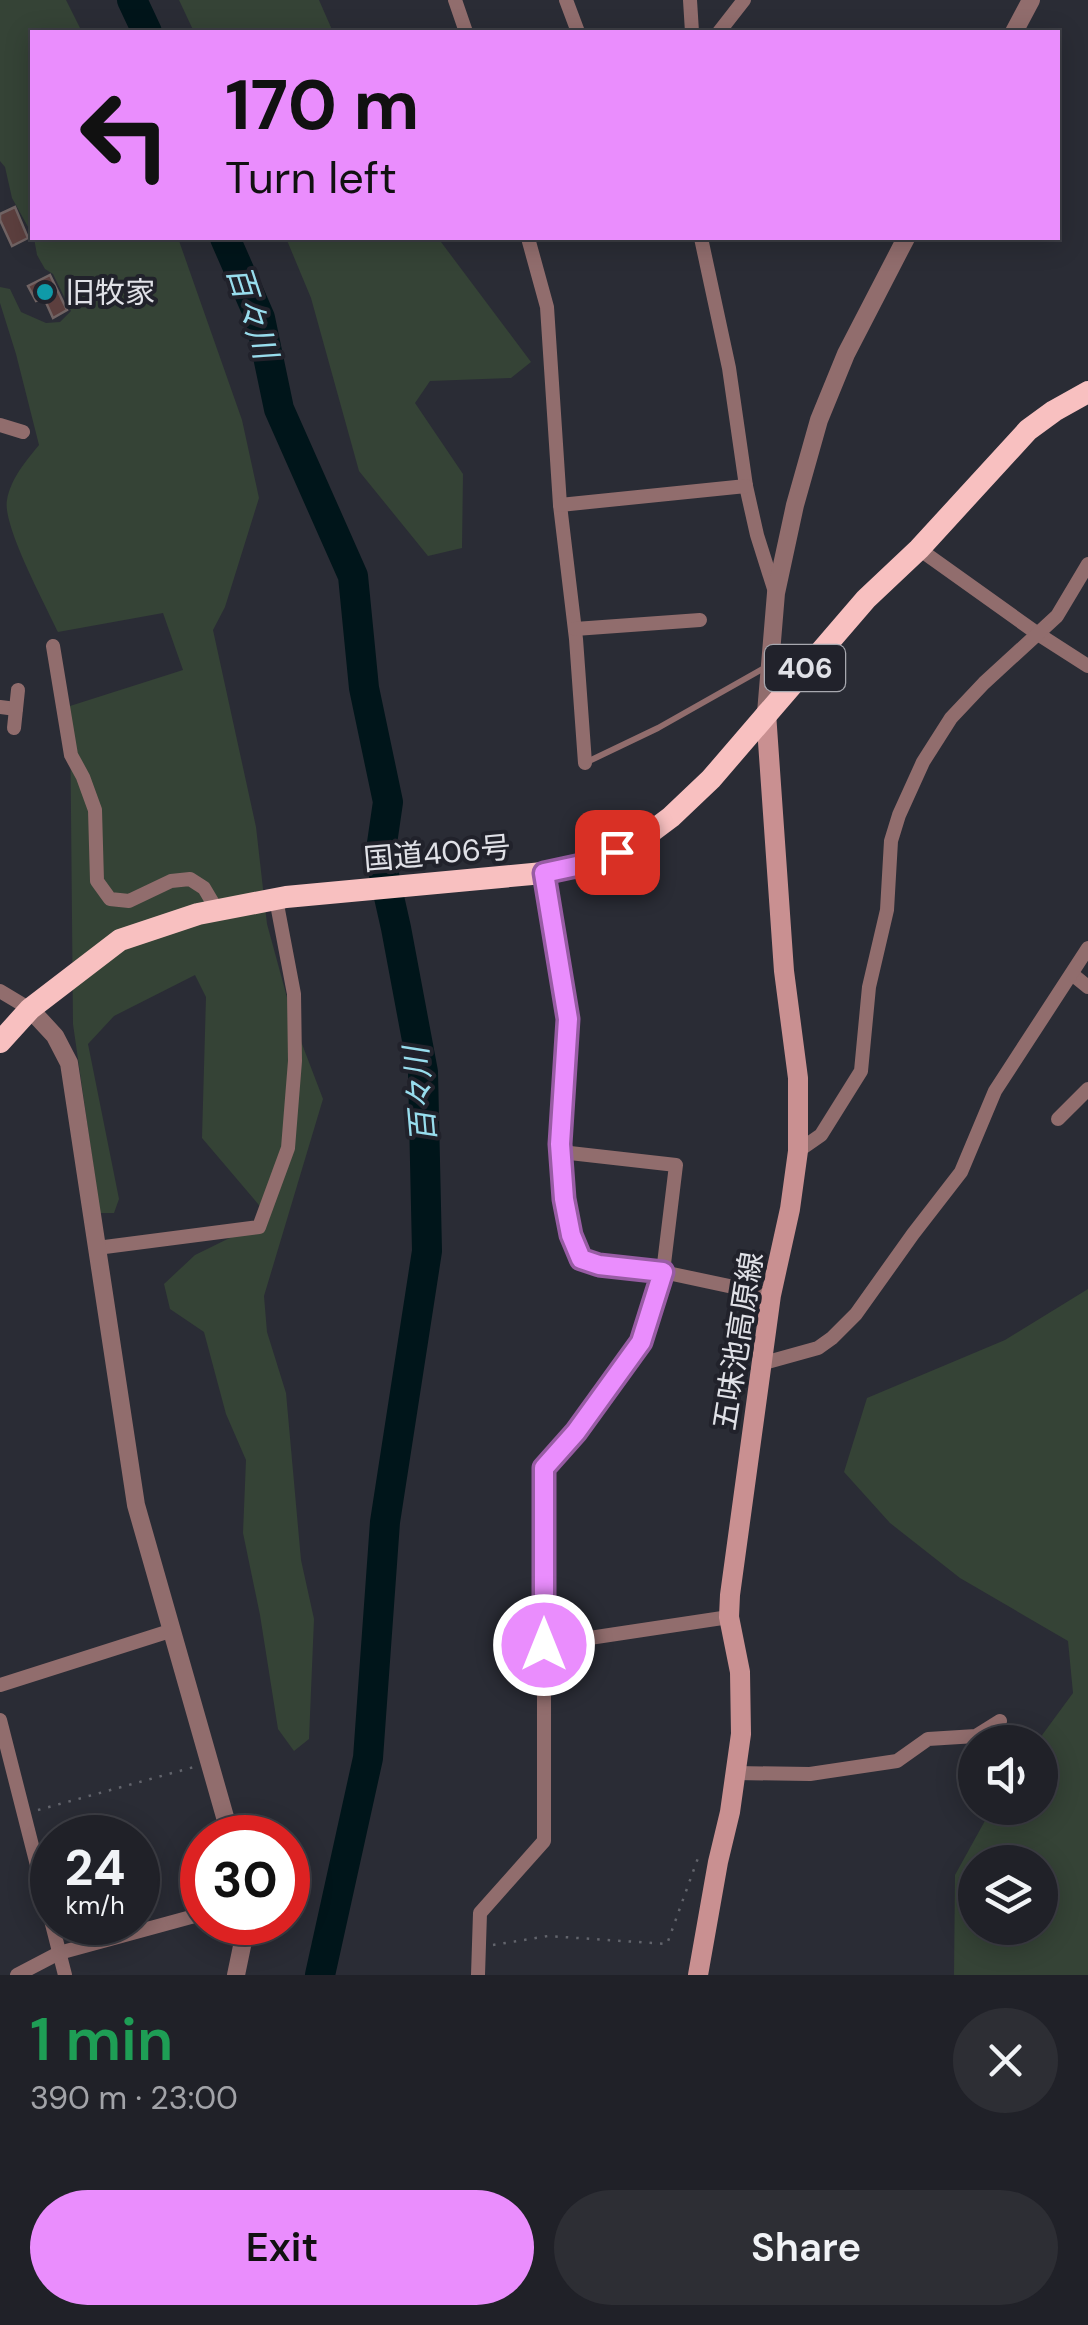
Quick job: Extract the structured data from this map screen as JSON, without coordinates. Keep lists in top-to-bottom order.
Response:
{
  "streets": {
    "highway": ["406", "国道406号"],
    "main road": ["五味池高原線"]
  },
  "crossings": [
    ["国道406号", "五味池高原線"]
  ],
  "water": ["百々川"],
  "places": ["旧牧家"],
  "page": {
    "turn": ["170 m", "Turn left"],
    "speed": "24 km/h",
    "limit": "30",
    "heading": ["1 min", "390 m · 23:00"],
    "buttons": ["Exit", "Share"]
  }
}
